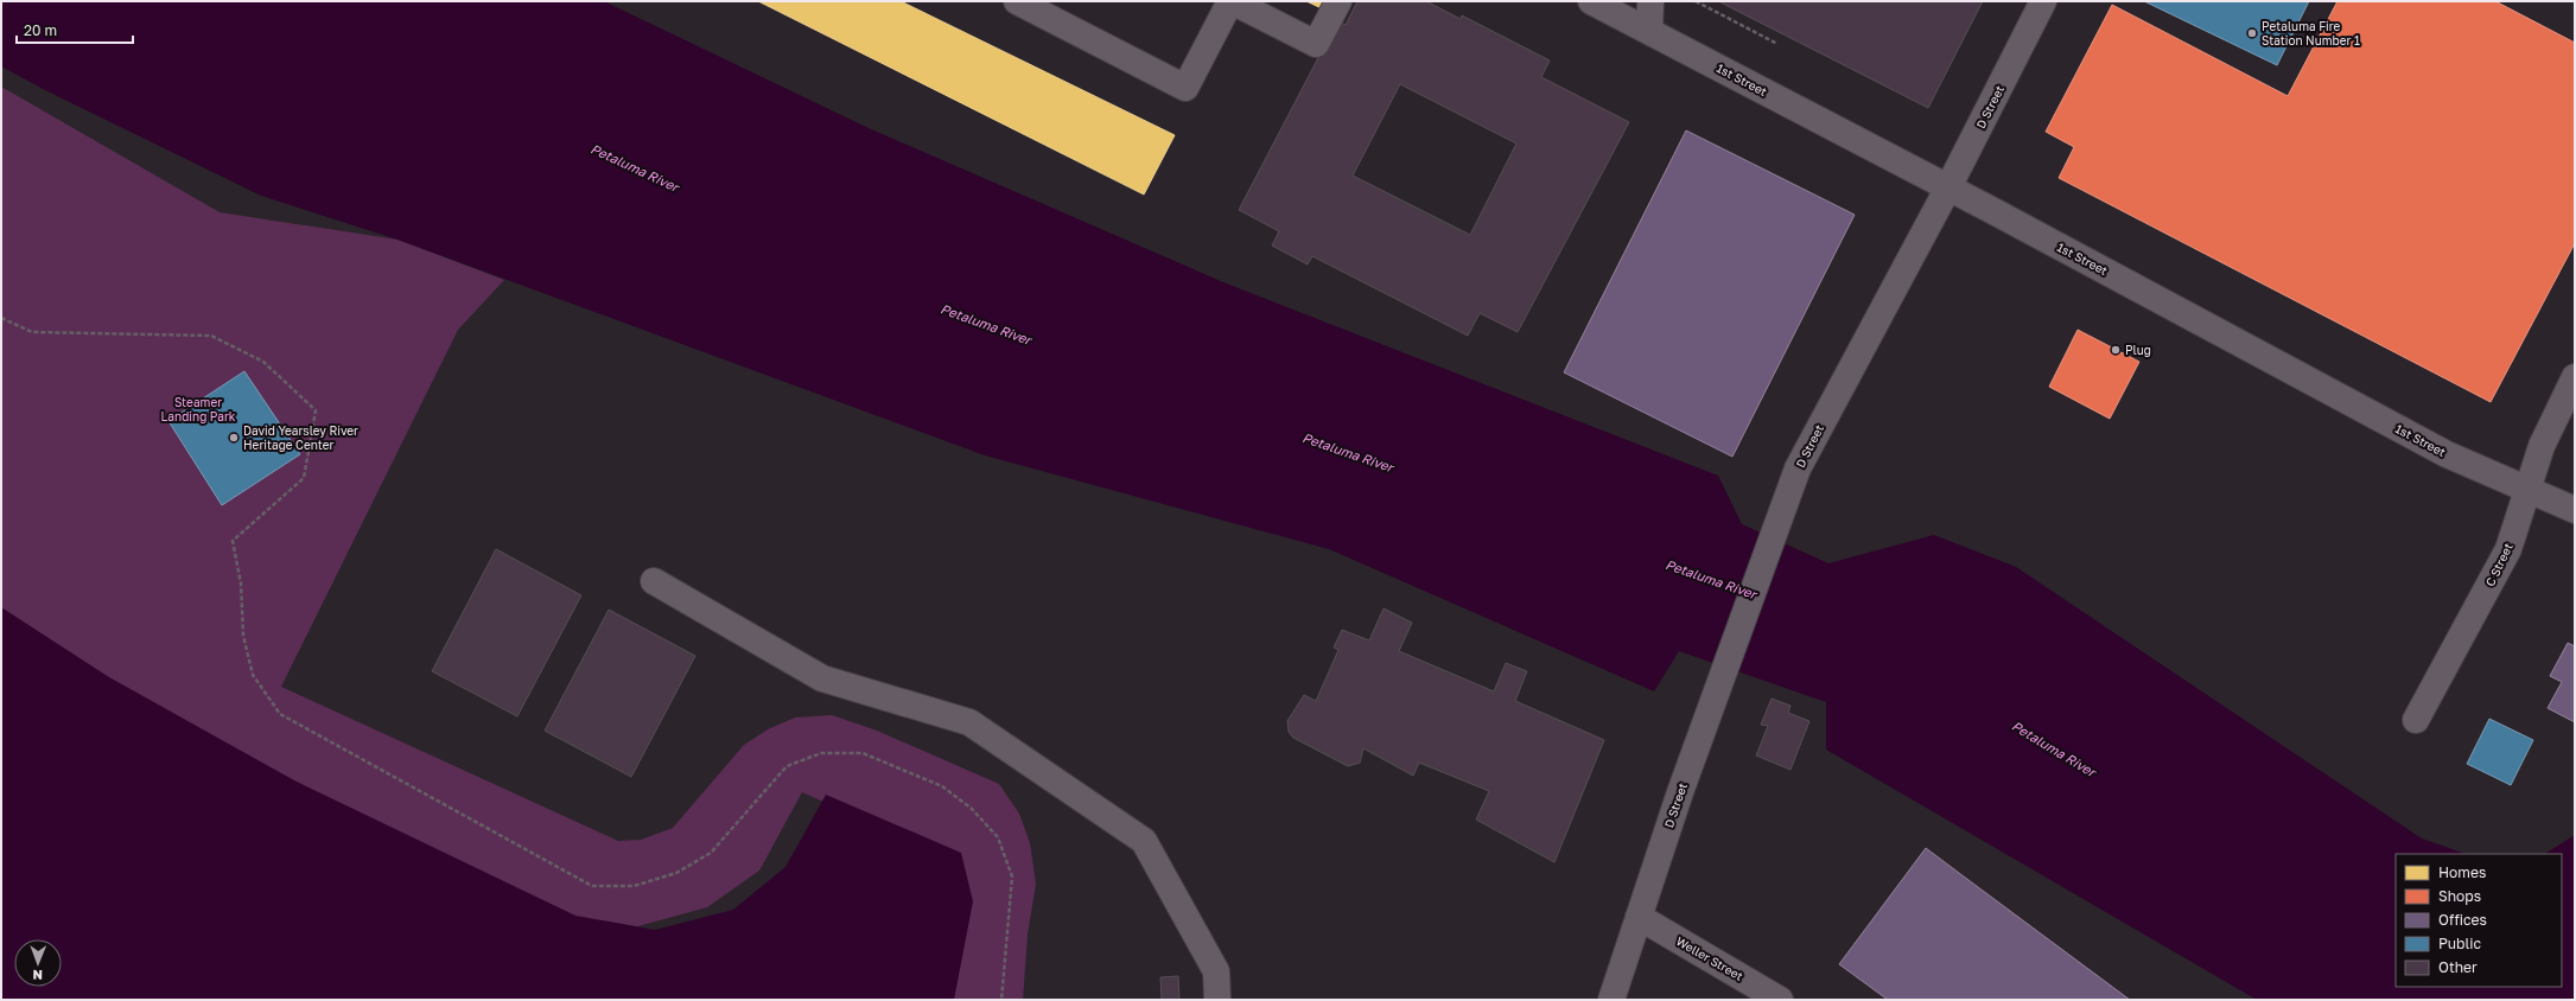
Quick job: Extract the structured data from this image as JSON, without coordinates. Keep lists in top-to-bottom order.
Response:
{
  "streets": {
    "street": [
      "1st Street",
      "D Street",
      "C Street",
      "Weller Street"
    ]
  },
  "crossings": [
    ["1st Street", "D Street"],
    ["1st Street", "C Street"],
    ["D Street", "Weller Street"]
  ],
  "water": ["Petaluma River"],
  "parks": ["Steamer Landing Park"],
  "places": ["Petaluma Fire Station Number 1", "Plug", "David Yearsley River Heritage Center"],
  "legend": [
    "Homes",
    "Shops",
    "Offices",
    "Public",
    "Other"
  ],
  "scale_bar": "20 m",
  "north": "bottom"
}
